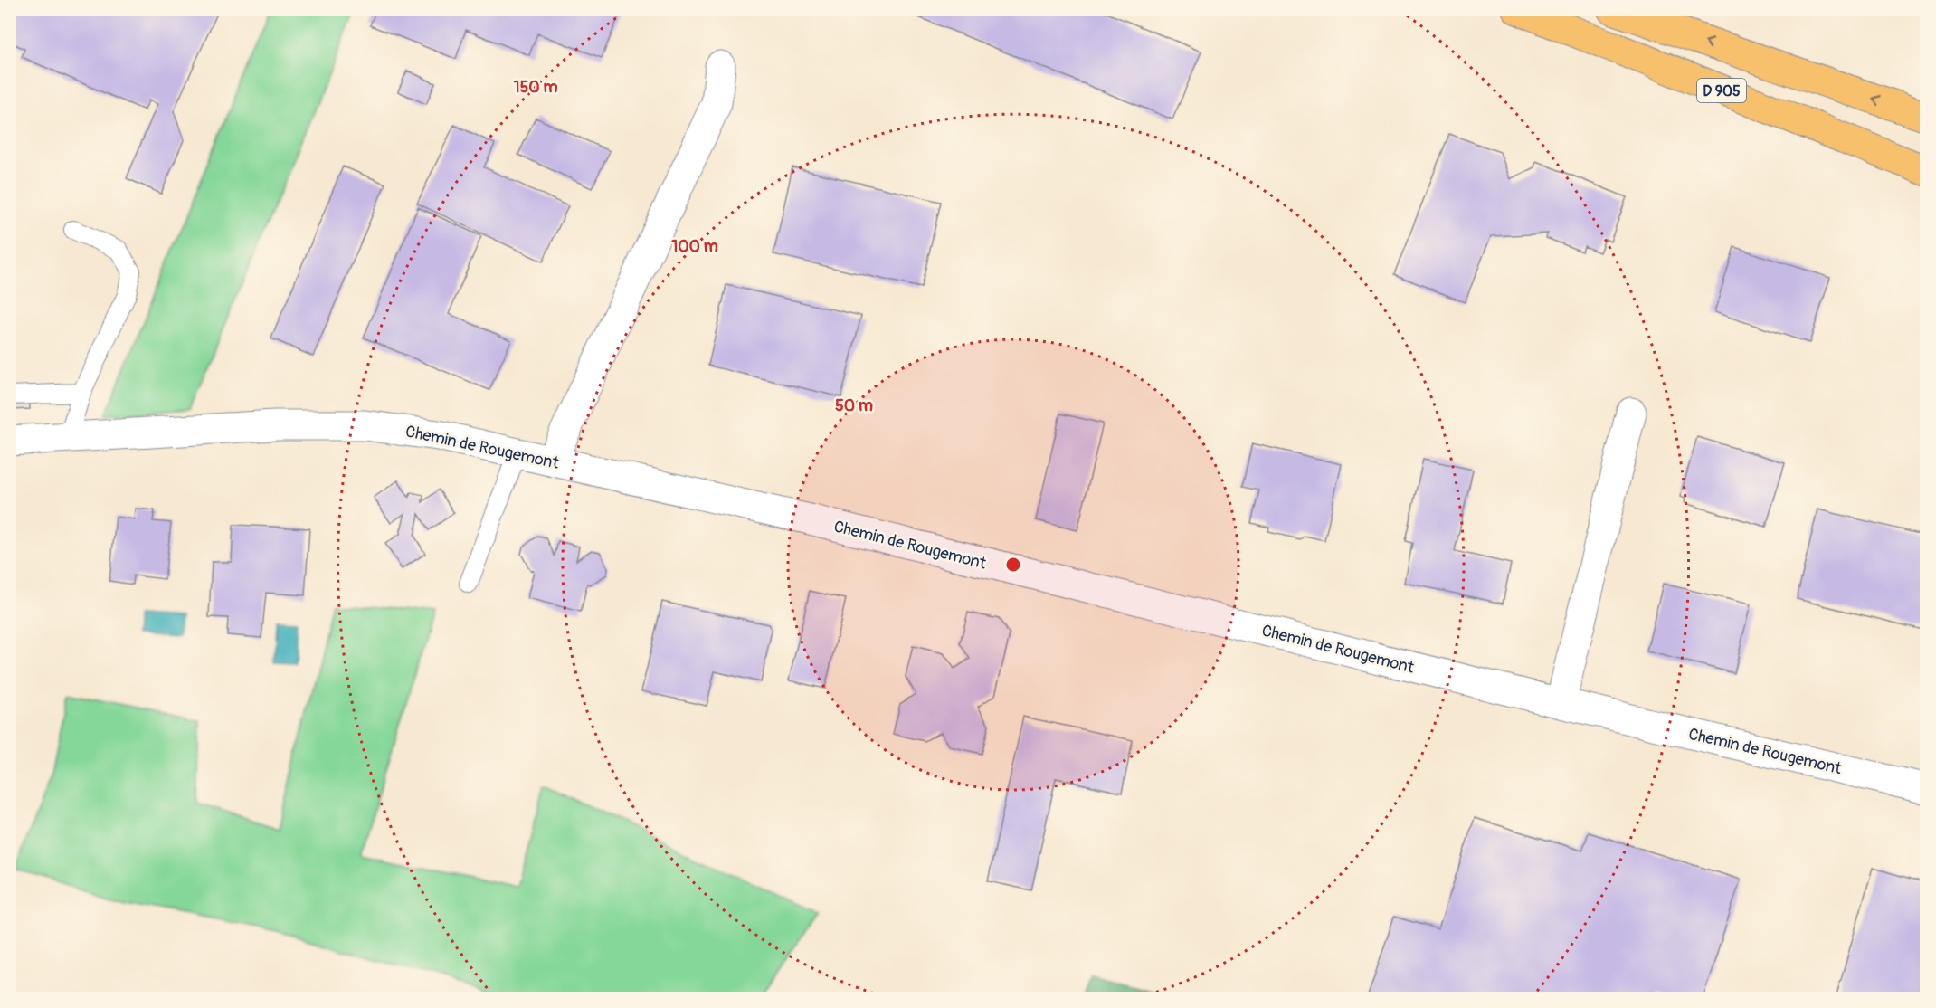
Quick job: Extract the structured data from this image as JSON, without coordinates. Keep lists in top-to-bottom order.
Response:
{
  "streets": {
    "main road": ["D 905"],
    "street": ["Chemin de Rougemont"]
  },
  "rings": ["150 m", "100 m", "50 m"]
}
